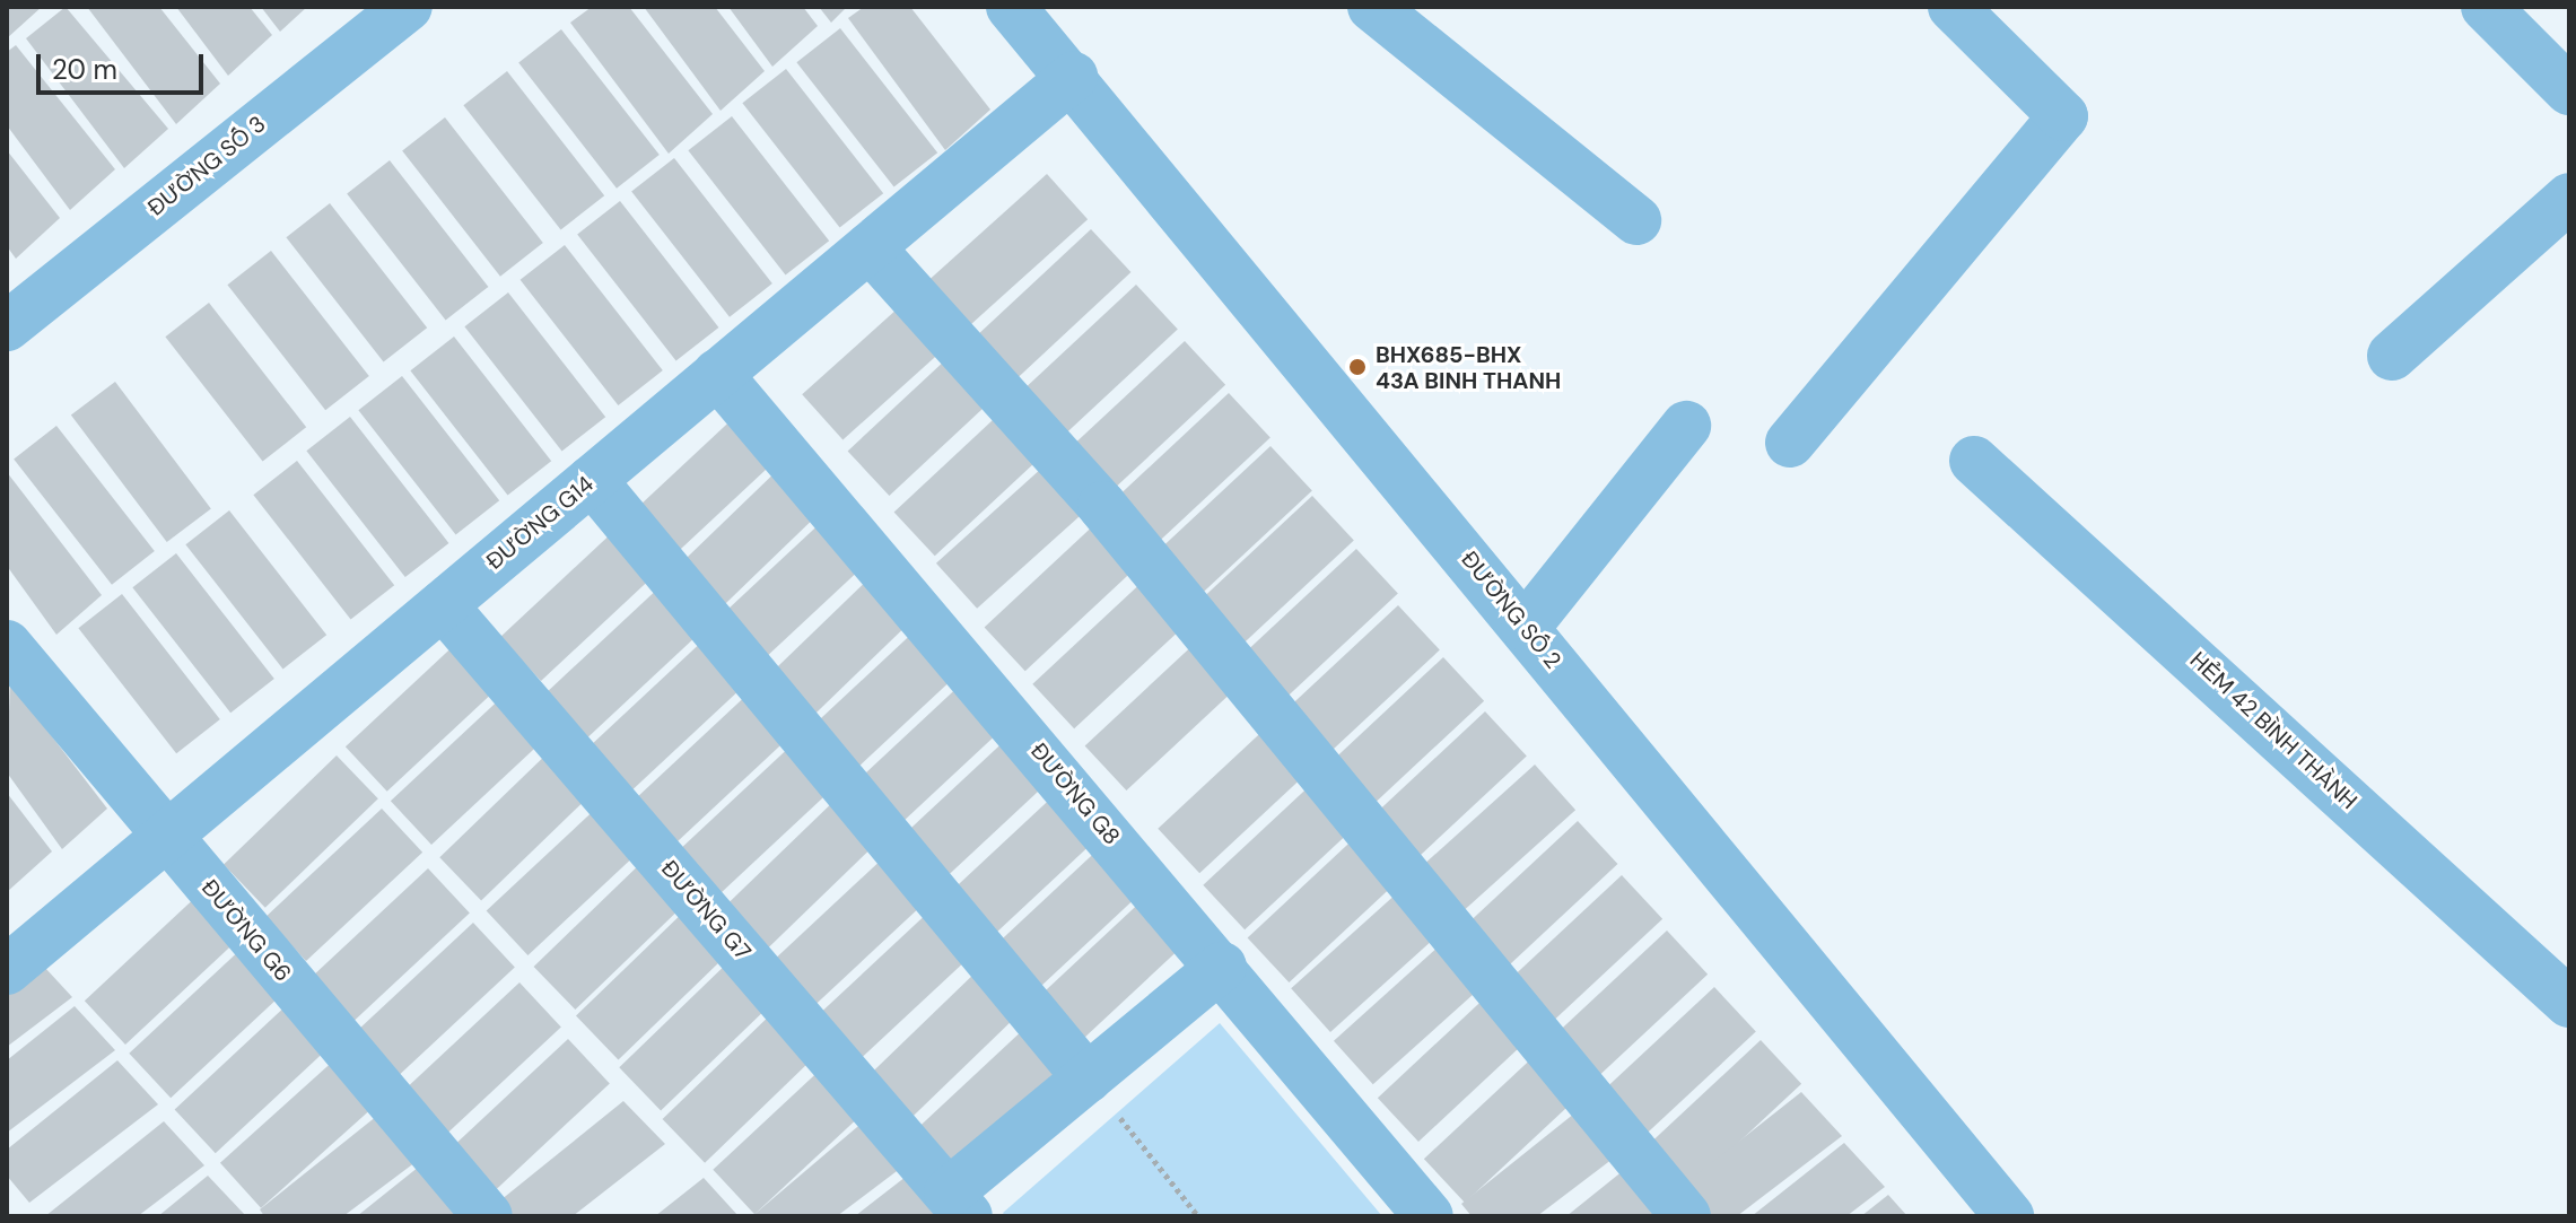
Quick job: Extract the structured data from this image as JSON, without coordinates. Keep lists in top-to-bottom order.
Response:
{
  "streets": {
    "street": [
      "ĐƯỜNG SỐ 3",
      "ĐƯỜNG G14",
      "ĐƯỜNG SỐ 2",
      "HẺM 42 BÌNH THÀNH",
      "ĐƯỜNG G8",
      "ĐƯỜNG G7",
      "ĐƯỜNG G6"
    ]
  },
  "crossings": [
    ["ĐƯỜNG G14", "ĐƯỜNG SỐ 2"],
    ["ĐƯỜNG G14", "ĐƯỜNG G8"],
    ["ĐƯỜNG G14", "ĐƯỜNG G7"],
    ["ĐƯỜNG G14", "ĐƯỜNG G6"]
  ],
  "places": ["BHX685-BHX 43A BINH THANH"],
  "scale_bar": "20 m"
}
